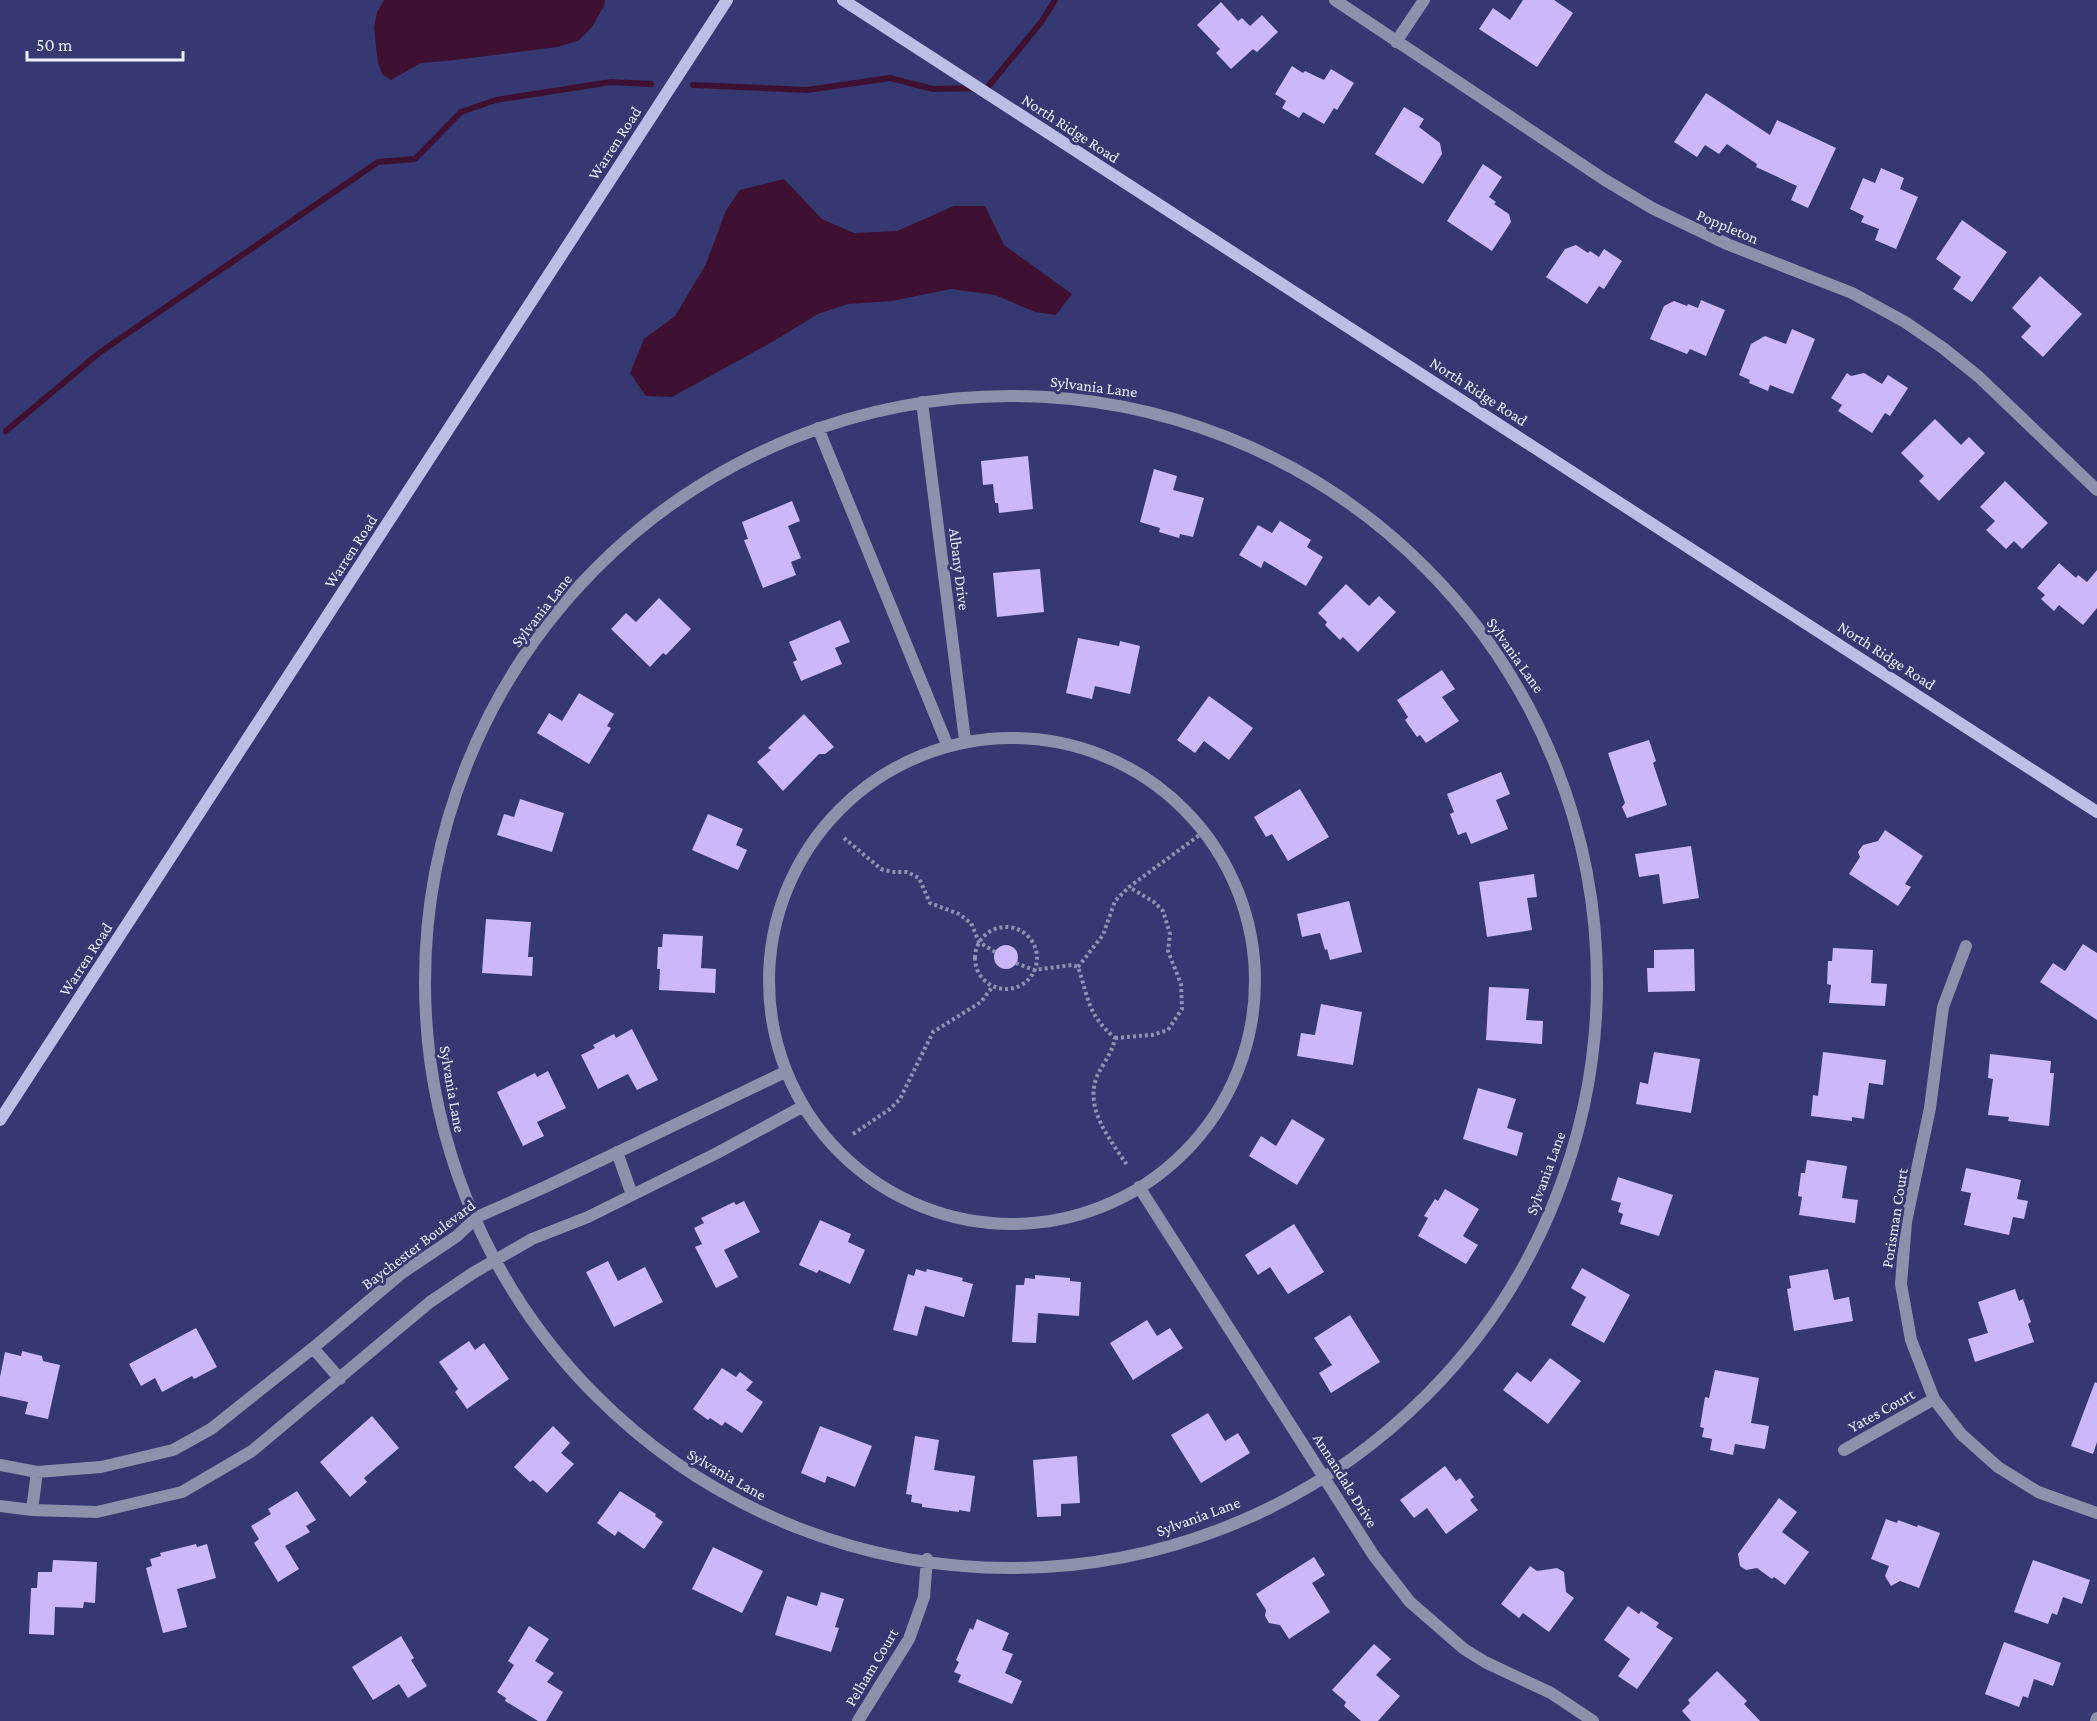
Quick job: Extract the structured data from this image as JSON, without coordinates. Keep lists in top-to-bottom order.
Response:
{
  "streets": {
    "street": [
      "North Ridge Road",
      "Warren Road",
      "Poppleton",
      "Sylvania Lane",
      "Albany Drive",
      "Porisman Court",
      "Baychester Boulevard",
      "Yates Court",
      "Annandale Drive",
      "Pelham Court"
    ]
  },
  "crossings": [
    ["Sylvania Lane", "Albany Drive"],
    ["Sylvania Lane", "Baychester Boulevard"],
    ["Sylvania Lane", "Annandale Drive"],
    ["Sylvania Lane", "Pelham Court"],
    ["Porisman Court", "Yates Court"]
  ],
  "scale_bar": "50 m"
}
